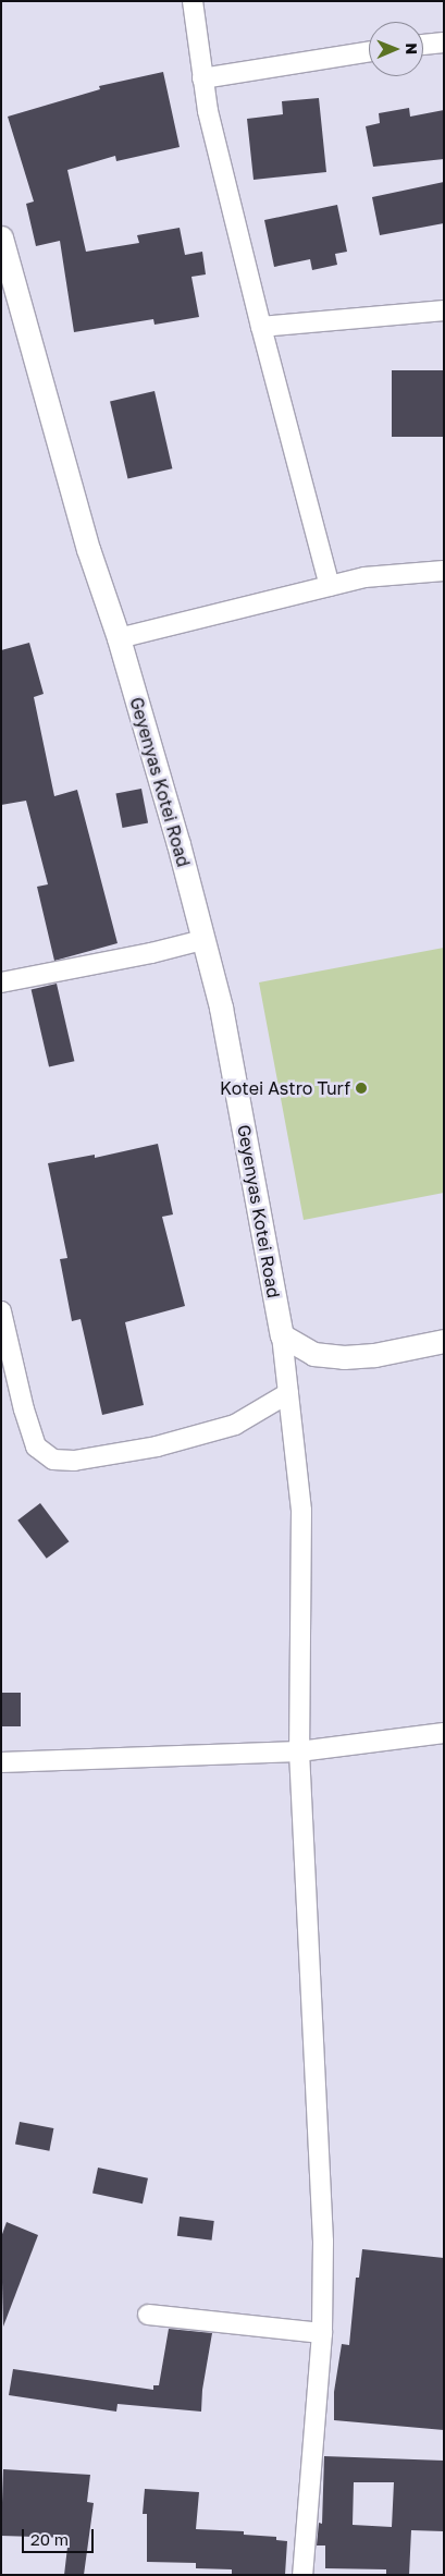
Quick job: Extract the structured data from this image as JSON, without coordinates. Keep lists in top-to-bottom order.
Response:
{
  "streets": {
    "street": ["Geyenyas Kotei Road"]
  },
  "places": ["Kotei Astro Turf"],
  "scale_bar": "20 m",
  "north": "right"
}
